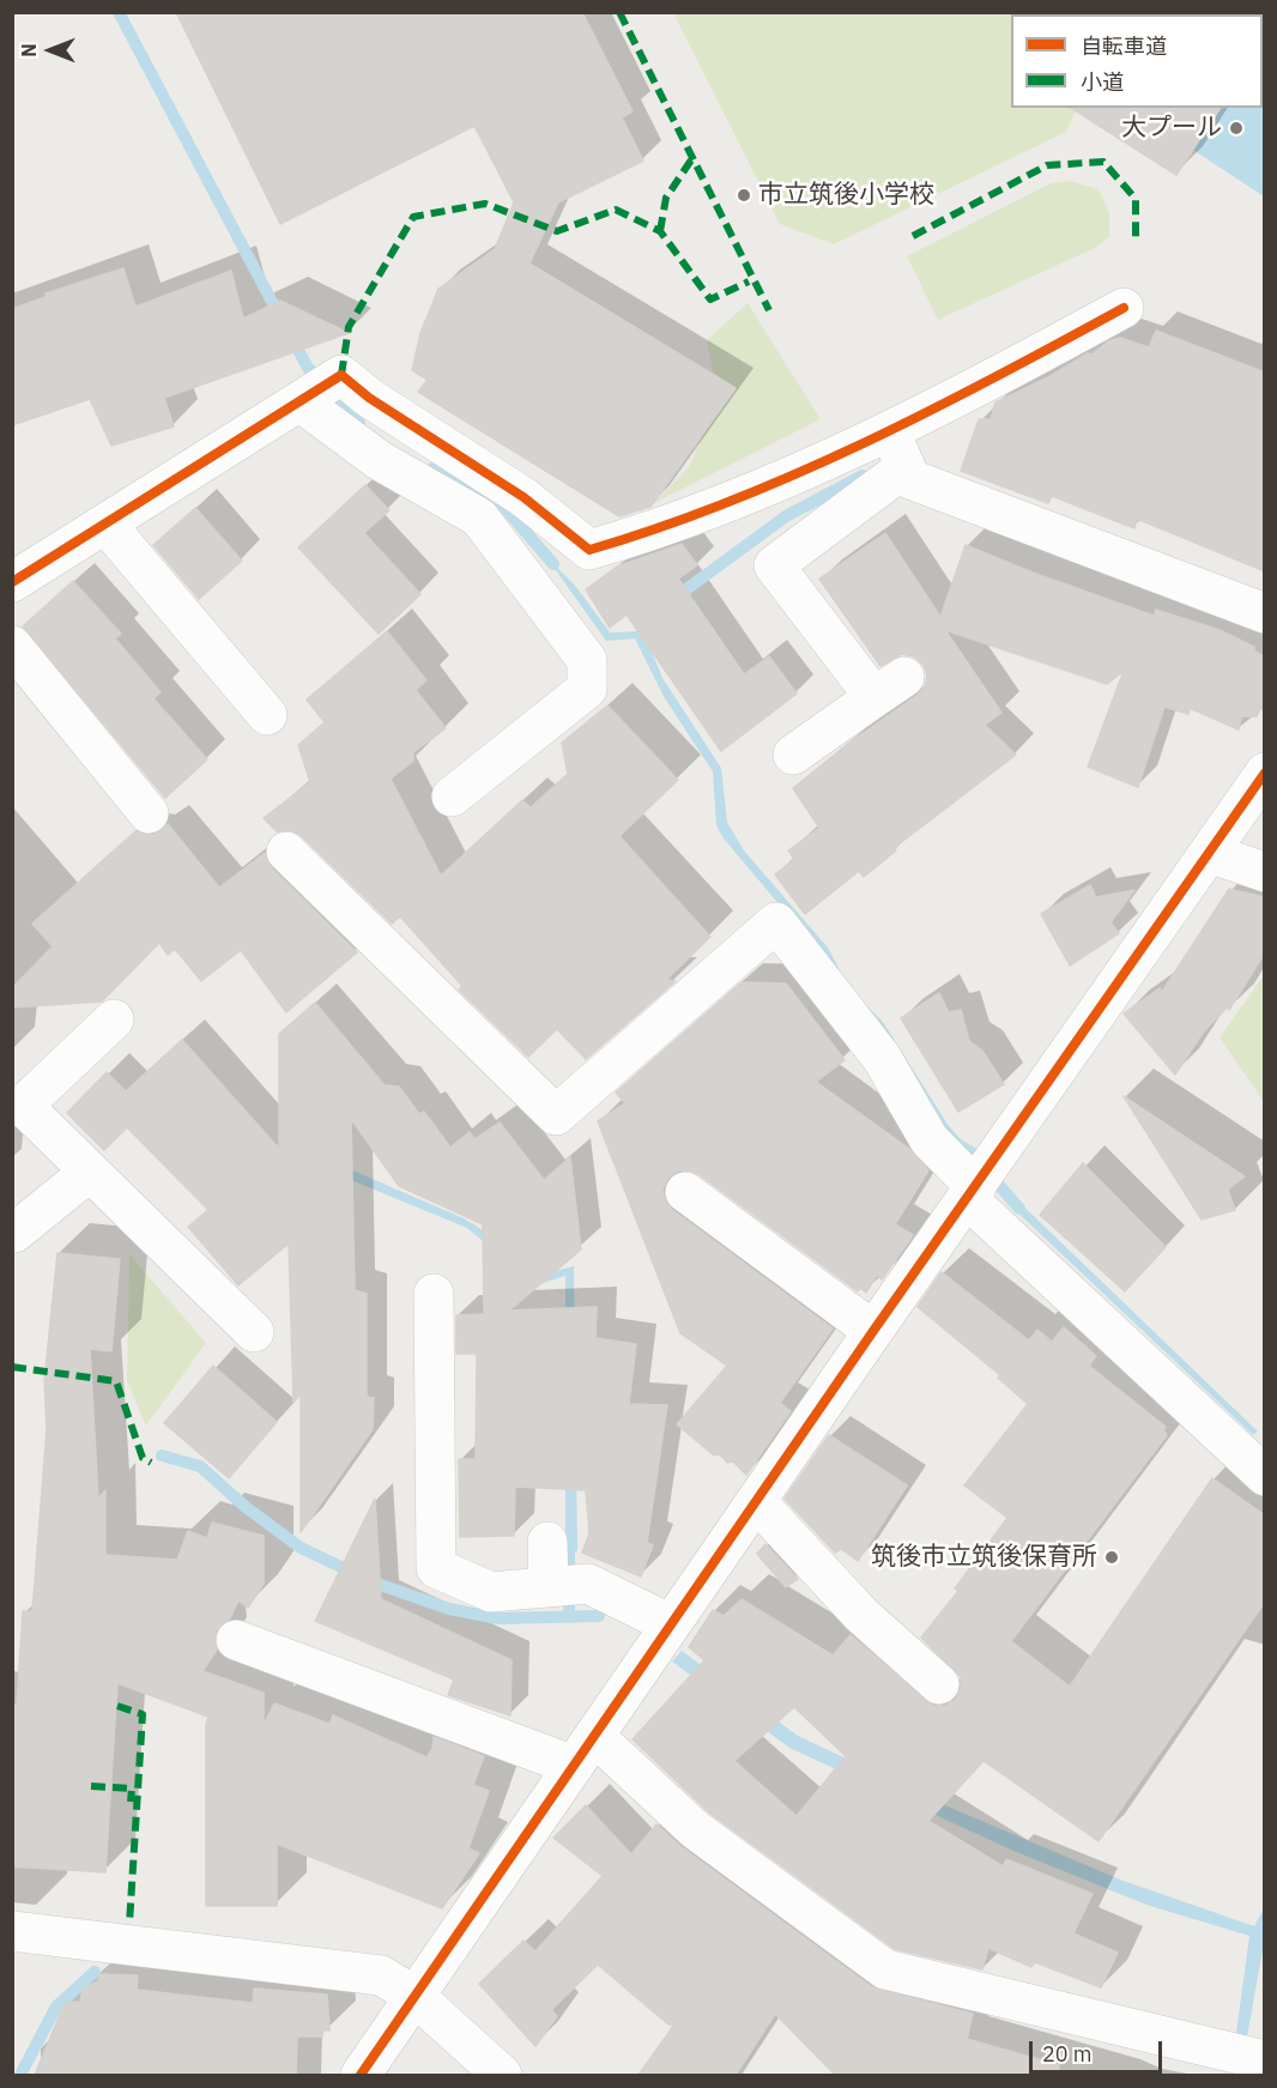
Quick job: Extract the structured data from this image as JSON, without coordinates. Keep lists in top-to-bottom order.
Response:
{
  "places": ["大プール", "市立筑後小学校", "筑後市立筑後保育所"],
  "legend": ["自転車道", "小道"],
  "scale_bar": "20 m",
  "north": "left"
}
